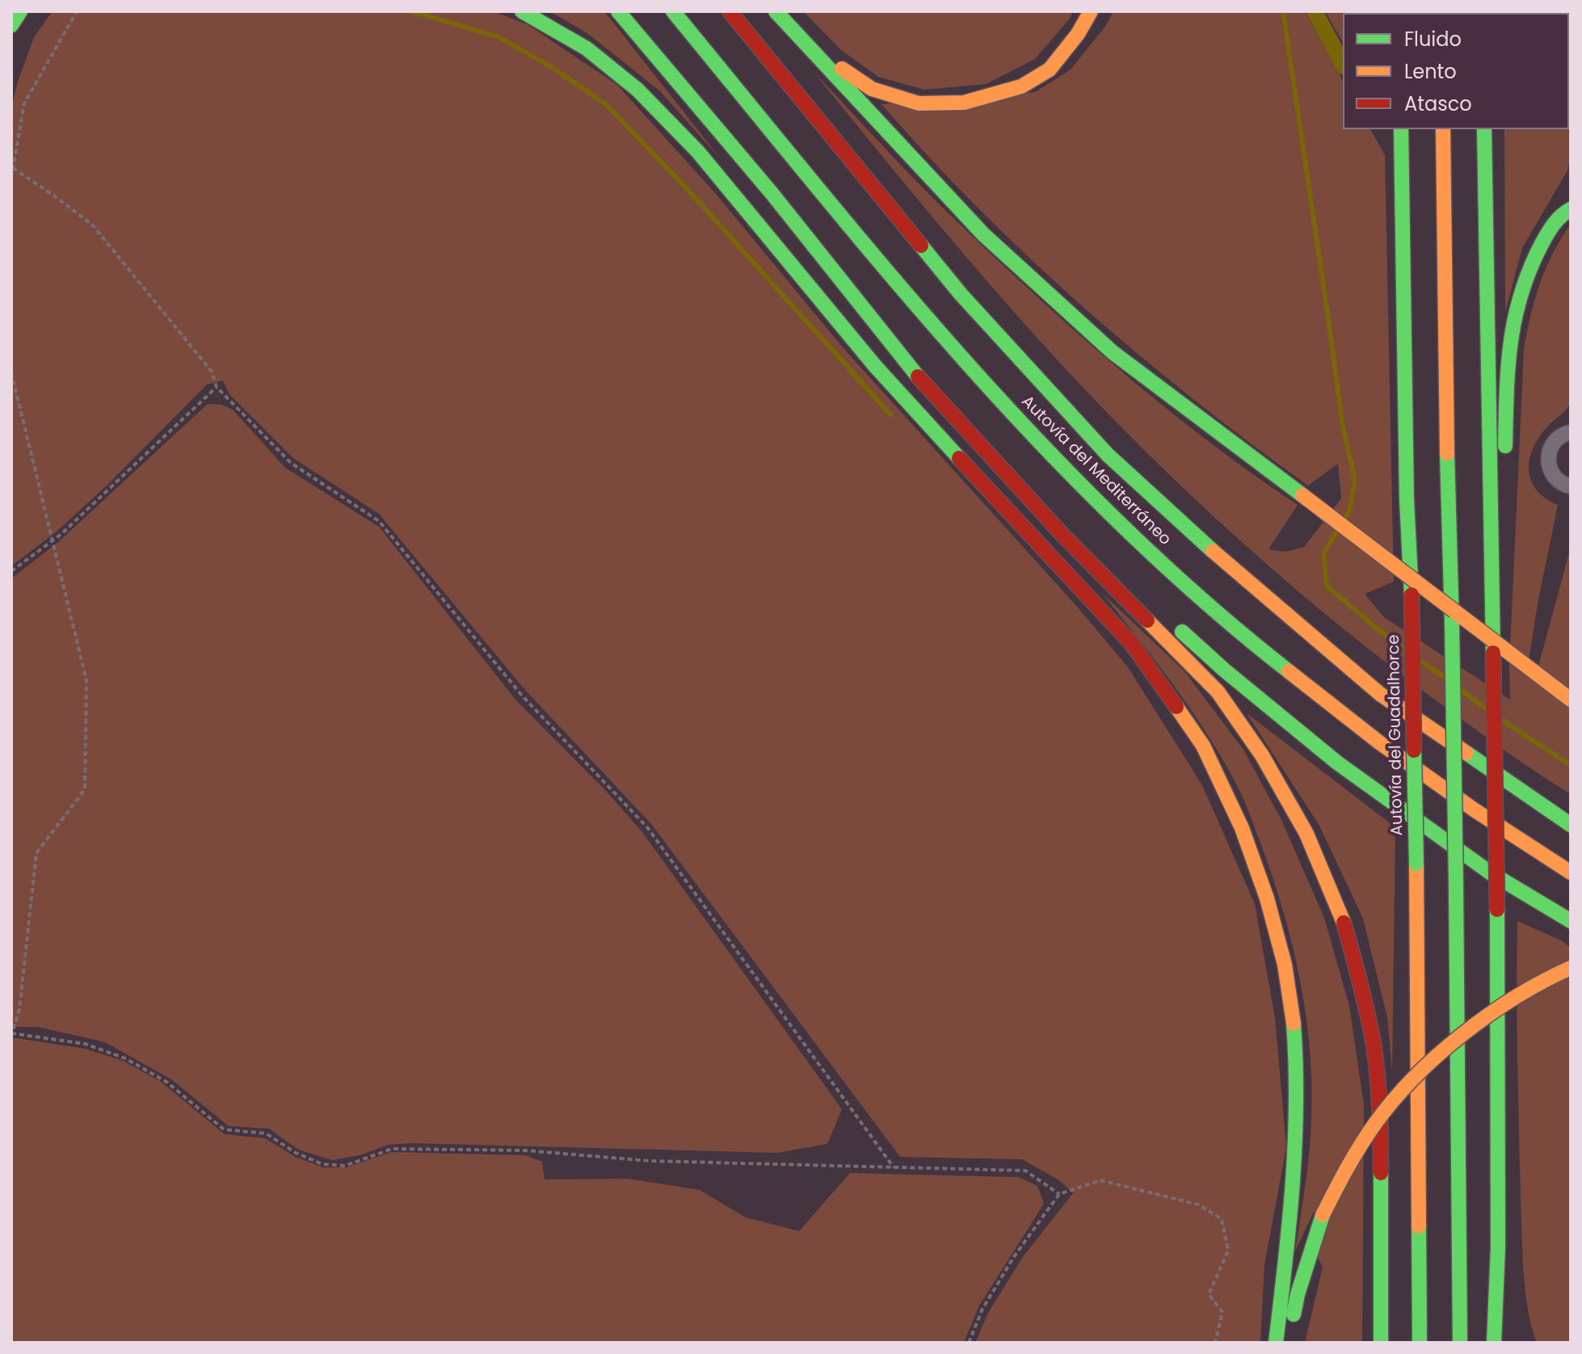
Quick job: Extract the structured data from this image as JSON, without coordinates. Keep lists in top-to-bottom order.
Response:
{
  "streets": {
    "main road": ["Autovía del Mediterráneo", "Autovía del Guadalhorce"]
  },
  "legend": ["Fluido", "Lento", "Atasco"]
}
